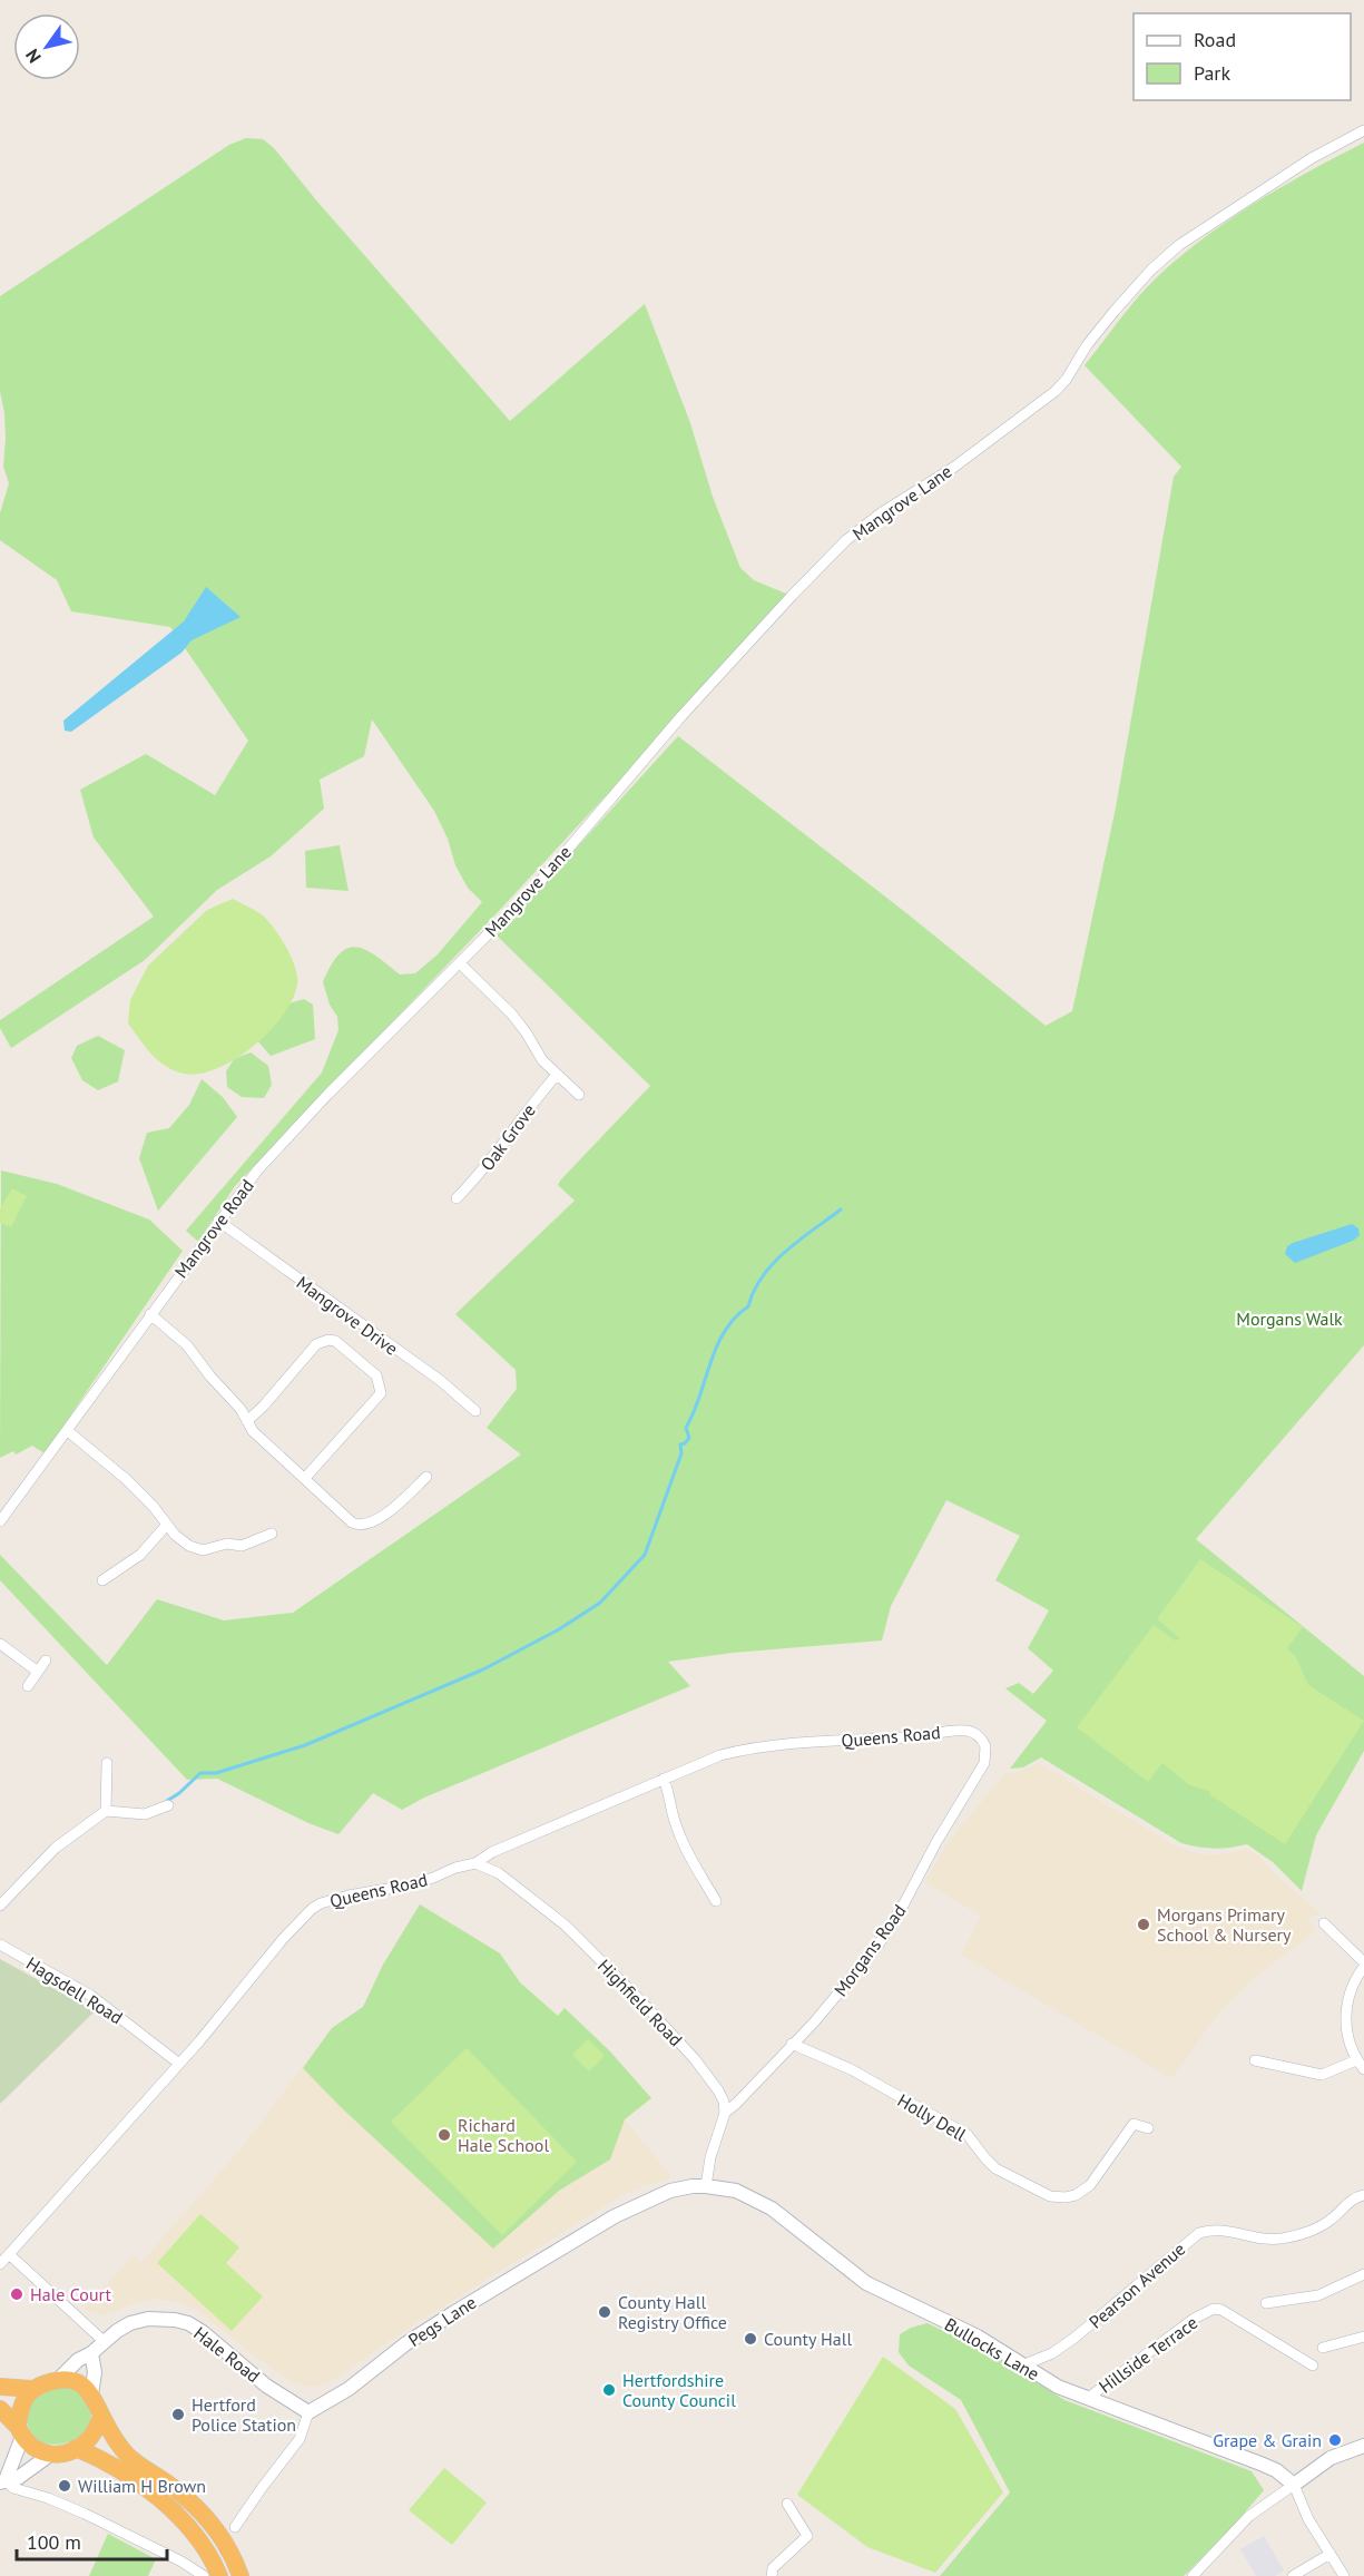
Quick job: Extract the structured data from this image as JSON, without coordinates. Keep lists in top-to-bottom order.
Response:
{
  "streets": {
    "main road": ["Pegs Lane", "Bullocks Lane", "Hale Road"],
    "street": [
      "Mangrove Lane",
      "Oak Grove",
      "Mangrove Road",
      "Mangrove Drive",
      "Queens Road",
      "Morgans Road",
      "Hagsdell Road",
      "Highfield Road",
      "Holly Dell",
      "Pearson Avenue",
      "Hillside Terrace"
    ]
  },
  "crossings": [
    ["Mangrove Lane", "Mangrove Road"],
    ["Mangrove Road", "Mangrove Drive"],
    ["Queens Road", "Morgans Road"],
    ["Queens Road", "Hagsdell Road"],
    ["Queens Road", "Highfield Road"],
    ["Morgans Road", "Highfield Road"],
    ["Morgans Road", "Holly Dell"],
    ["Pearson Avenue", "Bullocks Lane"],
    ["Pegs Lane", "Bullocks Lane"],
    ["Pegs Lane", "Hale Road"],
    ["Bullocks Lane", "Hillside Terrace"]
  ],
  "parks": ["Morgans Walk"],
  "places": [
    "Morgans Primary School & Nursery",
    "Richard Hale School",
    "Hale Court",
    "County Hall Registry Office",
    "County Hall",
    "Hertfordshire County Council",
    "Hertford Police Station",
    "Grape & Grain",
    "William H Brown"
  ],
  "legend": ["Road", "Park"],
  "scale_bar": "100 m",
  "north": "bottom left"
}
